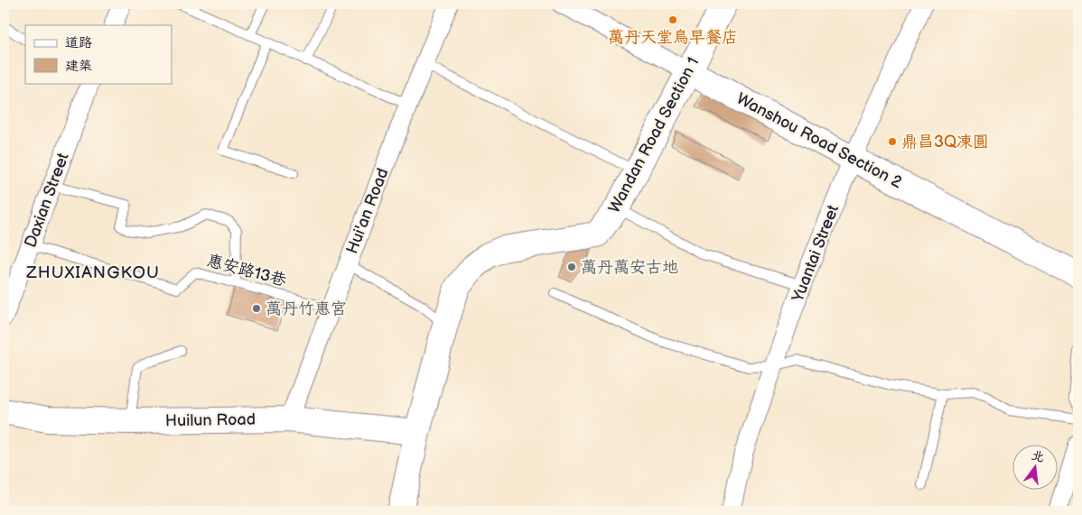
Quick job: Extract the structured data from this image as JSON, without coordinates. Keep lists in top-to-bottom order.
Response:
{
  "streets": {
    "street": [
      "Wandan Road Section 1",
      "Wanshou Road Section 2",
      "Daxian Street",
      "Hui'an Road",
      "Yuantai Street",
      "Huilun Road"
    ],
    "lane": ["惠安路13巷"]
  },
  "crossings": [
    ["Wandan Road Section 1", "Wanshou Road Section 2"],
    ["Wandan Road Section 1", "Huilun Road"],
    ["Wanshou Road Section 2", "Yuantai Street"],
    ["Daxian Street", "惠安路13巷"],
    ["Hui'an Road", "惠安路13巷"],
    ["Hui'an Road", "Huilun Road"]
  ],
  "districts": ["ZHUXIANGKOU"],
  "places": [
    "萬丹天堂鳥早餐店",
    "鼎昌3Q凍圓",
    "萬丹萬安古地",
    "萬丹竹惠宮"
  ],
  "legend": ["道路", "建築"],
  "north": "top"
}
